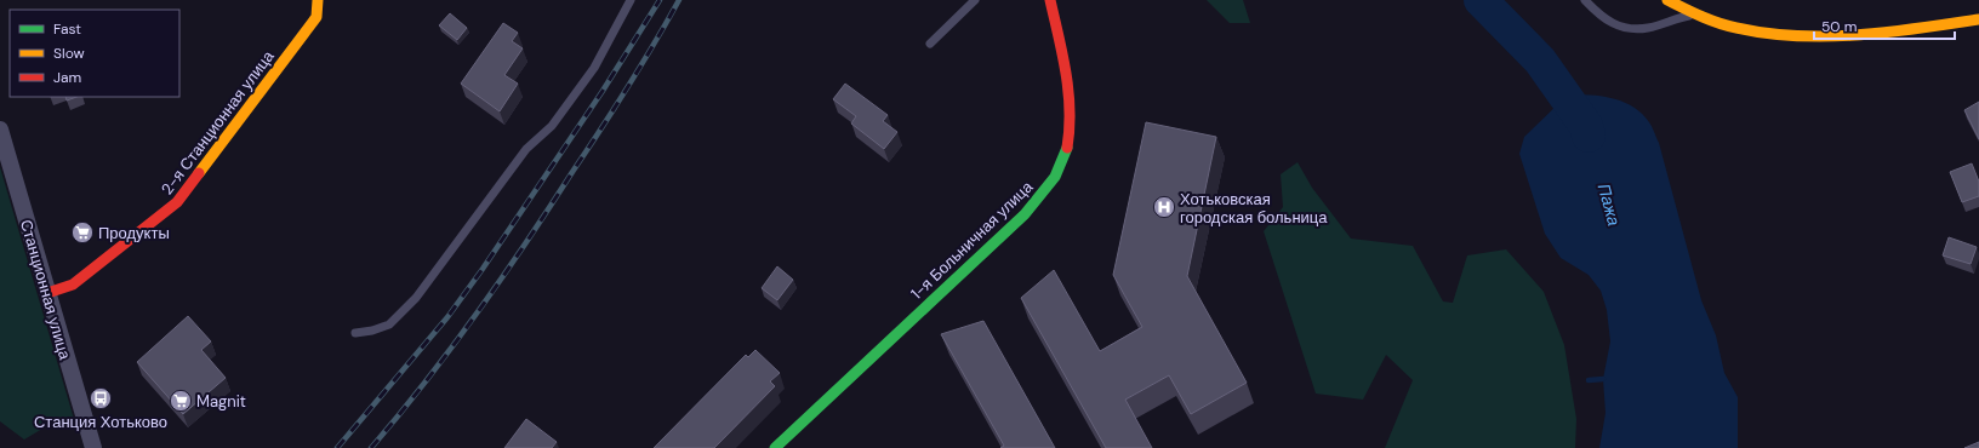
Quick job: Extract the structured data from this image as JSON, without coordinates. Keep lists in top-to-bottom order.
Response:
{
  "streets": {
    "street": ["2-я Станционная улица", "1-я Больничная улица", "Станционная улица"]
  },
  "crossings": [
    ["2-я Станционная улица", "Станционная улица"]
  ],
  "water": ["Пажа"],
  "places": {
    "hospital": ["Хотьковская городская больница"],
    "supermarket": ["Продукты", "Magnit"],
    "bus stop": ["Станция Хотьково"]
  },
  "legend": ["Fast", "Slow", "Jam"],
  "scale_bar": "50 m"
}
